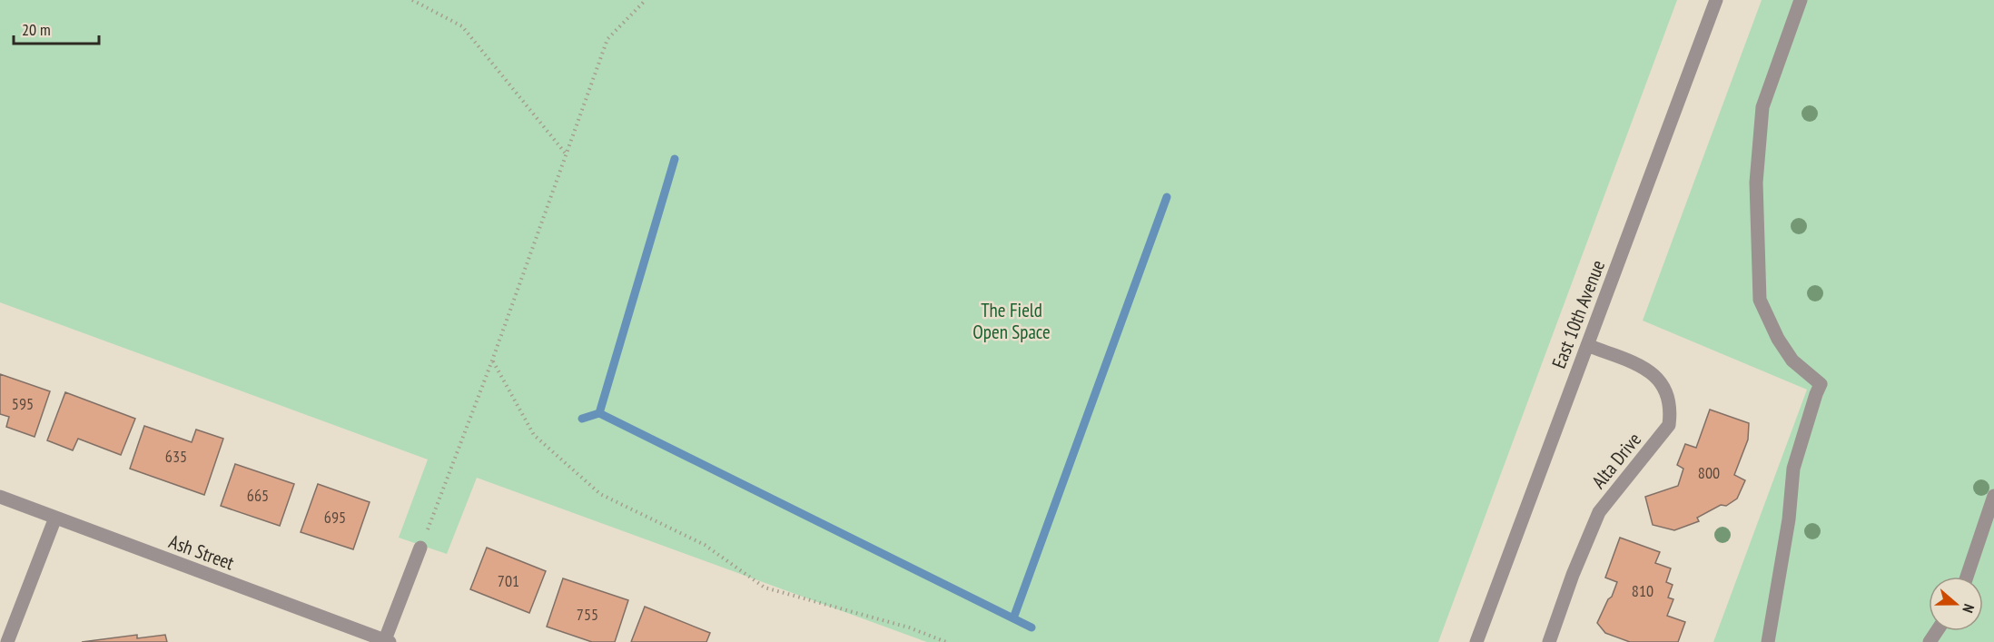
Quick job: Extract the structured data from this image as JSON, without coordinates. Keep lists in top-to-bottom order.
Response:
{
  "streets": {
    "street": ["East 10th Avenue", "Alta Drive", "Ash Street"]
  },
  "crossings": [
    ["East 10th Avenue", "Alta Drive"]
  ],
  "parks": ["The Field Open Space"],
  "house_numbers": [
    "595",
    "635",
    "800",
    "665",
    "695",
    "701",
    "810",
    "755"
  ],
  "scale_bar": "20 m",
  "north": "right"
}
